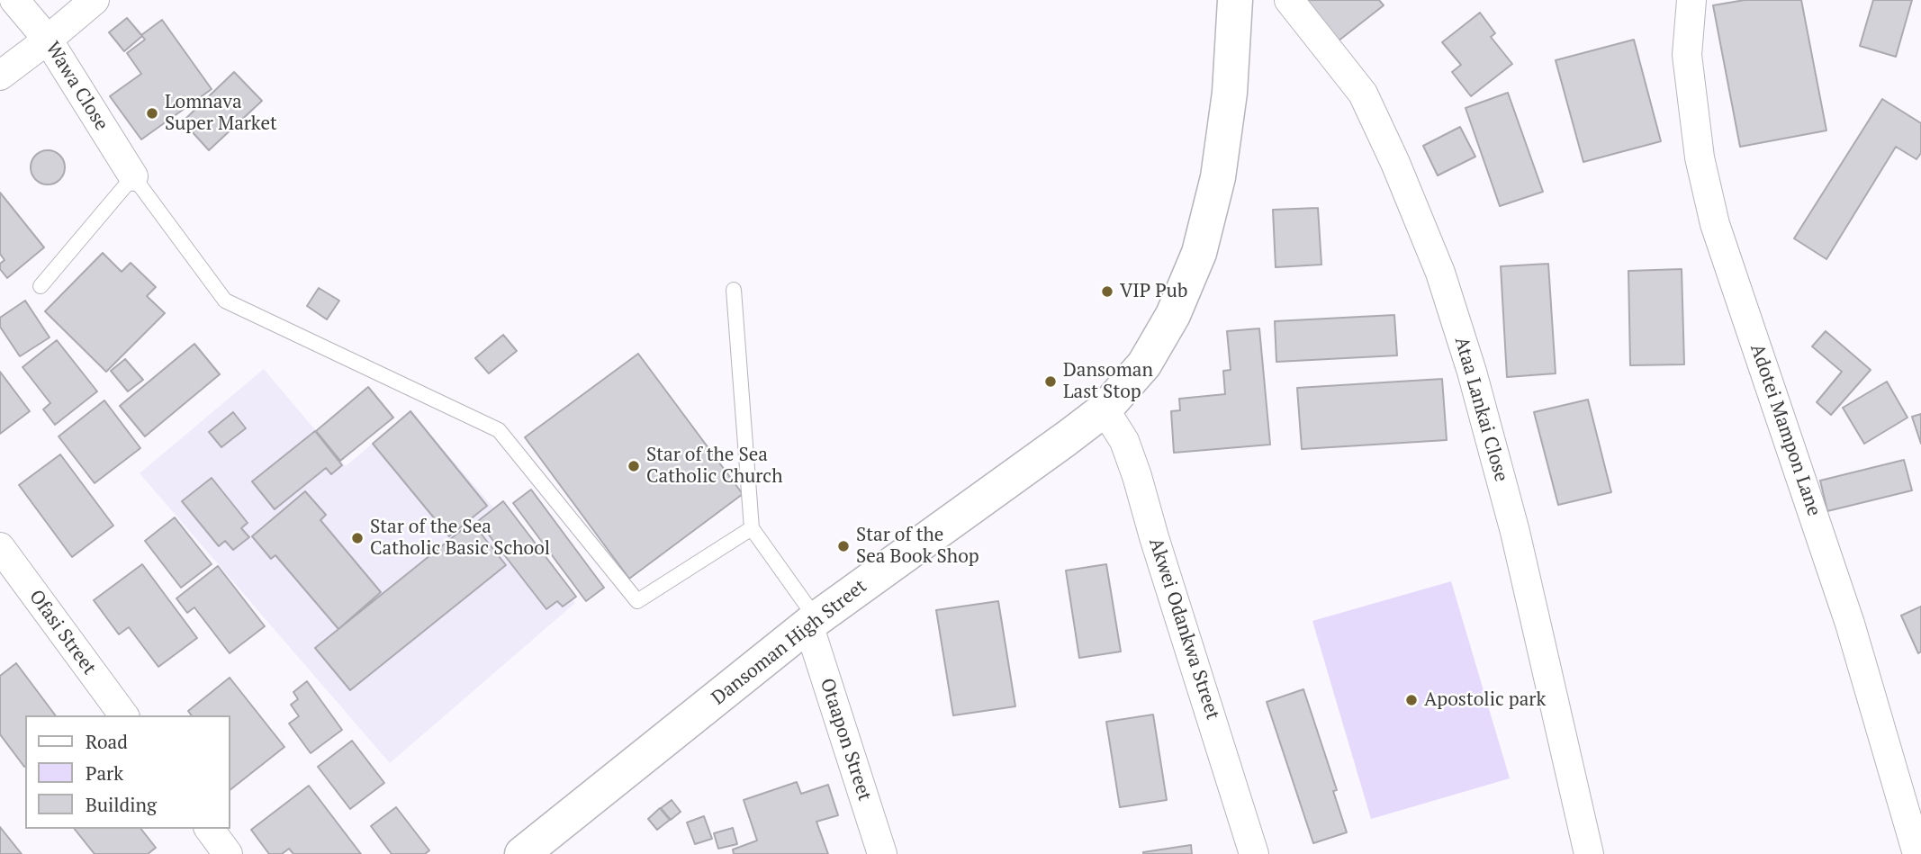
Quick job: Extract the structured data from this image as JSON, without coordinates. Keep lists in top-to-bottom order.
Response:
{
  "streets": {
    "street": [
      "Wawa Close",
      "Ataa Lankai Close",
      "Adotei Mampon Lane",
      "Akwei Odankwa Street",
      "Ofasi Street",
      "Dansoman High Street",
      "Otaapon Street"
    ]
  },
  "crossings": [
    ["Akwei Odankwa Street", "Dansoman High Street"],
    ["Dansoman High Street", "Otaapon Street"]
  ],
  "places": [
    "Lomnava Super Market",
    "VIP Pub",
    "Dansoman Last Stop",
    "Star of the Sea Catholic Church",
    "Star of the Sea Catholic Basic School",
    "Star of the Sea Book Shop",
    "Apostolic park"
  ],
  "legend": ["Road", "Park", "Building"]
}
